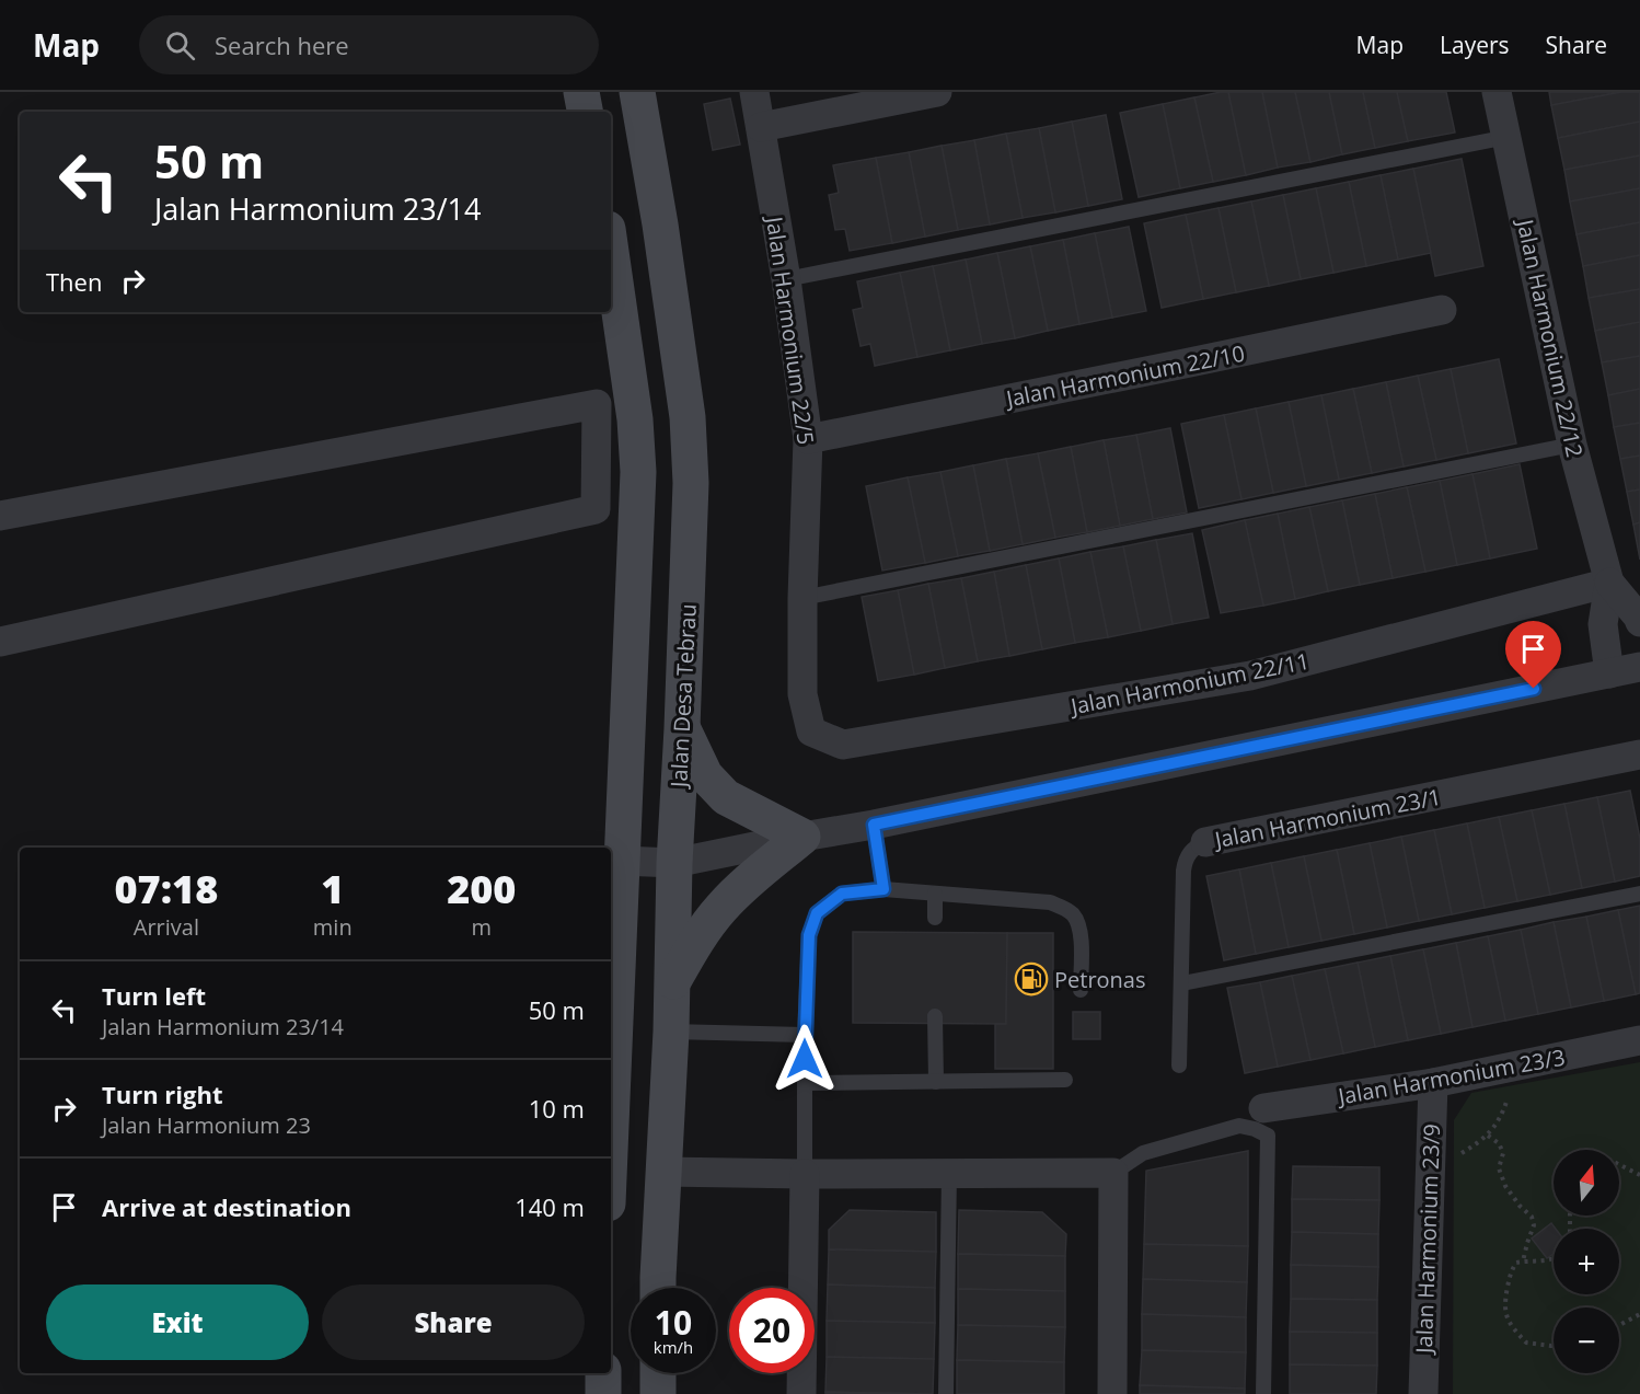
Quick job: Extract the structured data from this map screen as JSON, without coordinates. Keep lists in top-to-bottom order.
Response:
{
  "streets": {
    "main road": ["Jalan Desa Tebrau"],
    "street": [
      "Jalan Harmonium 22/5",
      "Jalan Harmonium 22/12",
      "Jalan Harmonium 22/10",
      "Jalan Harmonium 22/11",
      "Jalan Harmonium 23/1",
      "Jalan Harmonium 23/3",
      "Jalan Harmonium 23/9"
    ]
  },
  "crossings": [
    ["Jalan Harmonium 22/5", "Jalan Harmonium 22/10"],
    ["Jalan Harmonium 22/5", "Jalan Harmonium 22/11"],
    ["Jalan Harmonium 22/12", "Jalan Harmonium 22/11"],
    ["Jalan Harmonium 23/3", "Jalan Harmonium 23/9"]
  ],
  "places": {
    "fuel station": ["Petronas"]
  },
  "north": "top",
  "page": {
    "header": "Map",
    "search": "Search here",
    "nav": ["Map", "Layers", "Share"],
    "turn": ["50 m", "Jalan Harmonium 23/14"],
    "then": "Then",
    "eta": [
      "07:18",
      "Arrival",
      "1",
      "min",
      "200",
      "m"
    ],
    "list": [
      {
        "name": "Turn left",
        "note": "Jalan Harmonium 23/14",
        "value": "50 m"
      },
      {
        "name": "Turn right",
        "note": "Jalan Harmonium 23",
        "value": "10 m"
      },
      {
        "name": "Arrive at destination",
        "value": "140 m"
      }
    ],
    "map_buttons": ["+", "−"],
    "buttons": ["Exit", "Share"],
    "speed": "10 km/h",
    "limit": "20"
  }
}
